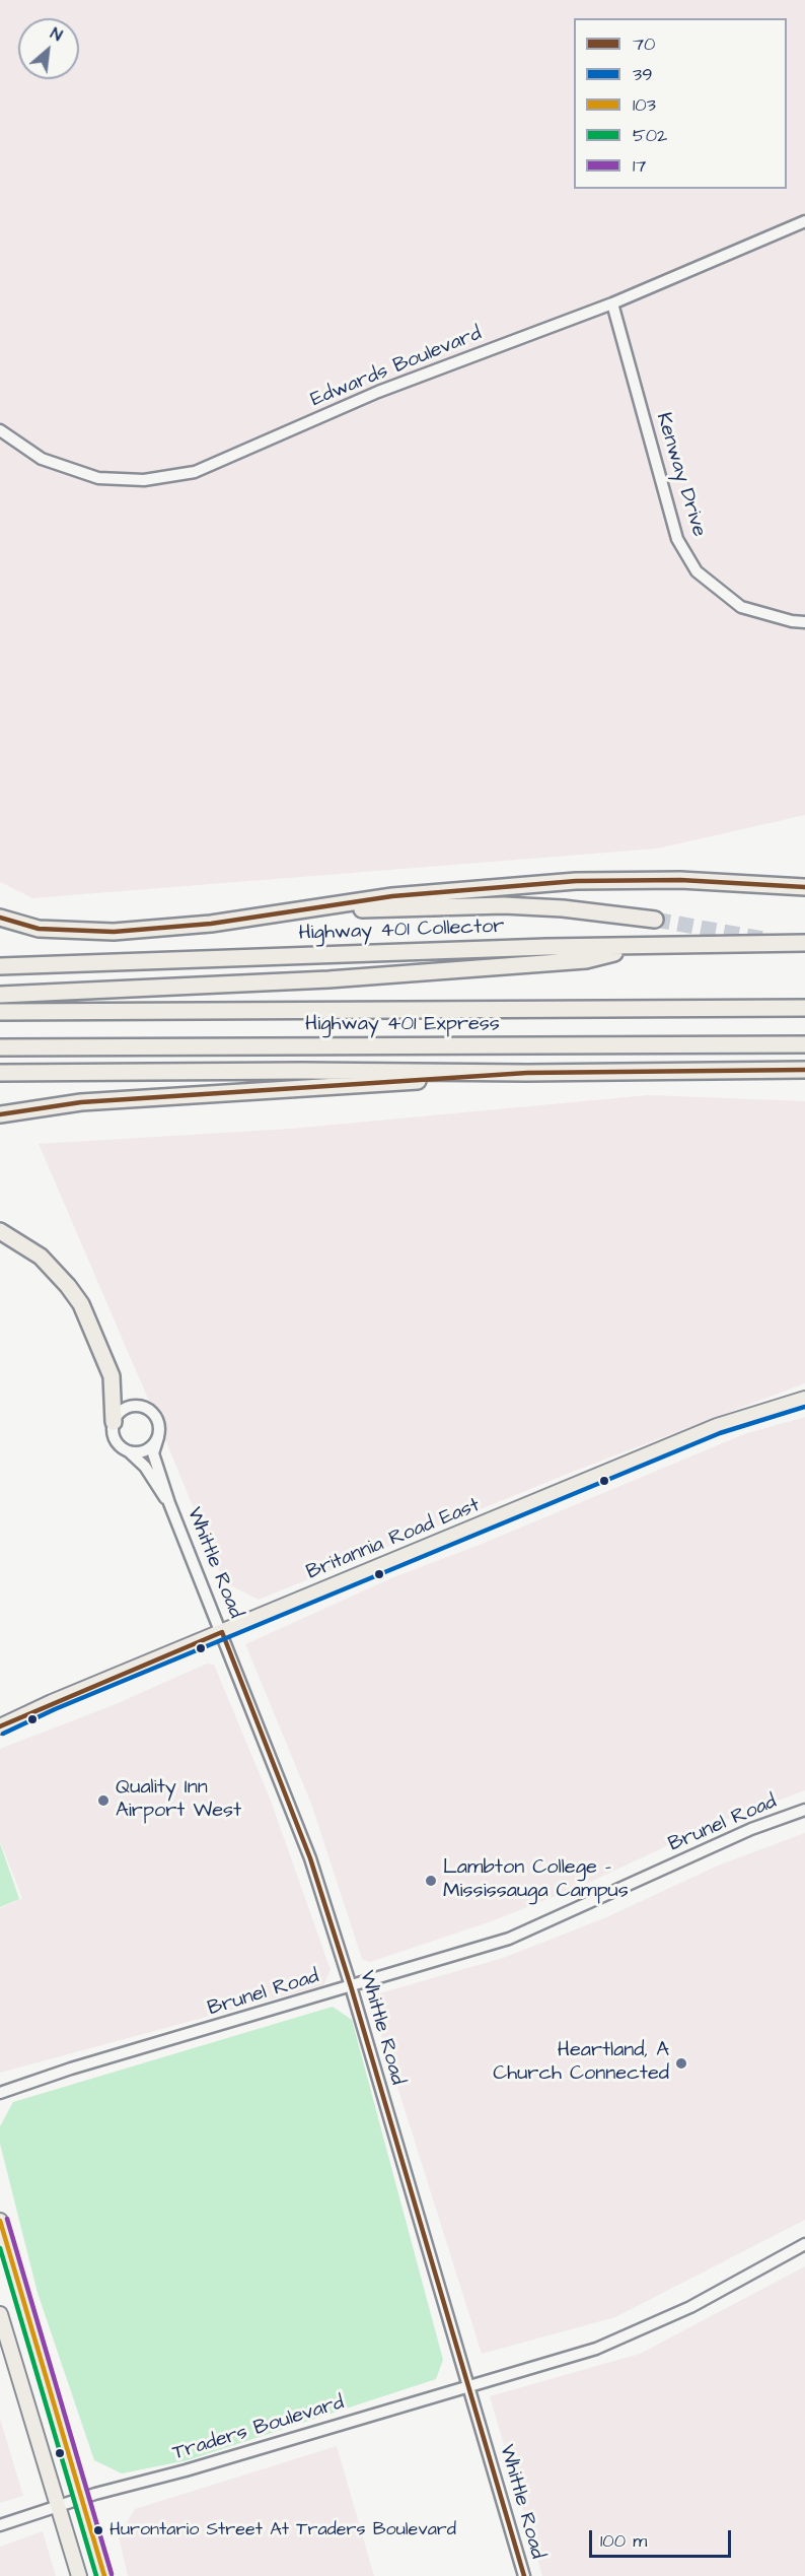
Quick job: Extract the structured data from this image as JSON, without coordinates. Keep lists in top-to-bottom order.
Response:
{
  "streets": {
    "highway": ["Highway 401 Collector", "Highway 401 Express"],
    "main road": ["Britannia Road East"],
    "street": [
      "Edwards Boulevard",
      "Kenway Drive",
      "Whittle Road",
      "Brunel Road",
      "Traders Boulevard"
    ]
  },
  "crossings": [
    ["Edwards Boulevard", "Kenway Drive"],
    ["Britannia Road East", "Whittle Road"],
    ["Whittle Road", "Brunel Road"],
    ["Whittle Road", "Traders Boulevard"]
  ],
  "places": [
    "Quality Inn Airport West",
    "Lambton College - Mississauga Campus",
    "Heartland, A Church Connected",
    "Hurontario Street At Traders Boulevard"
  ],
  "lines": [
    "transit line 70",
    "transit line 39",
    "transit line 17",
    "transit line 103",
    "transit line 502"
  ],
  "legend": [
    "70",
    "39",
    "103",
    "502",
    "17"
  ],
  "scale_bar": "100 m",
  "north": "top right"
}
